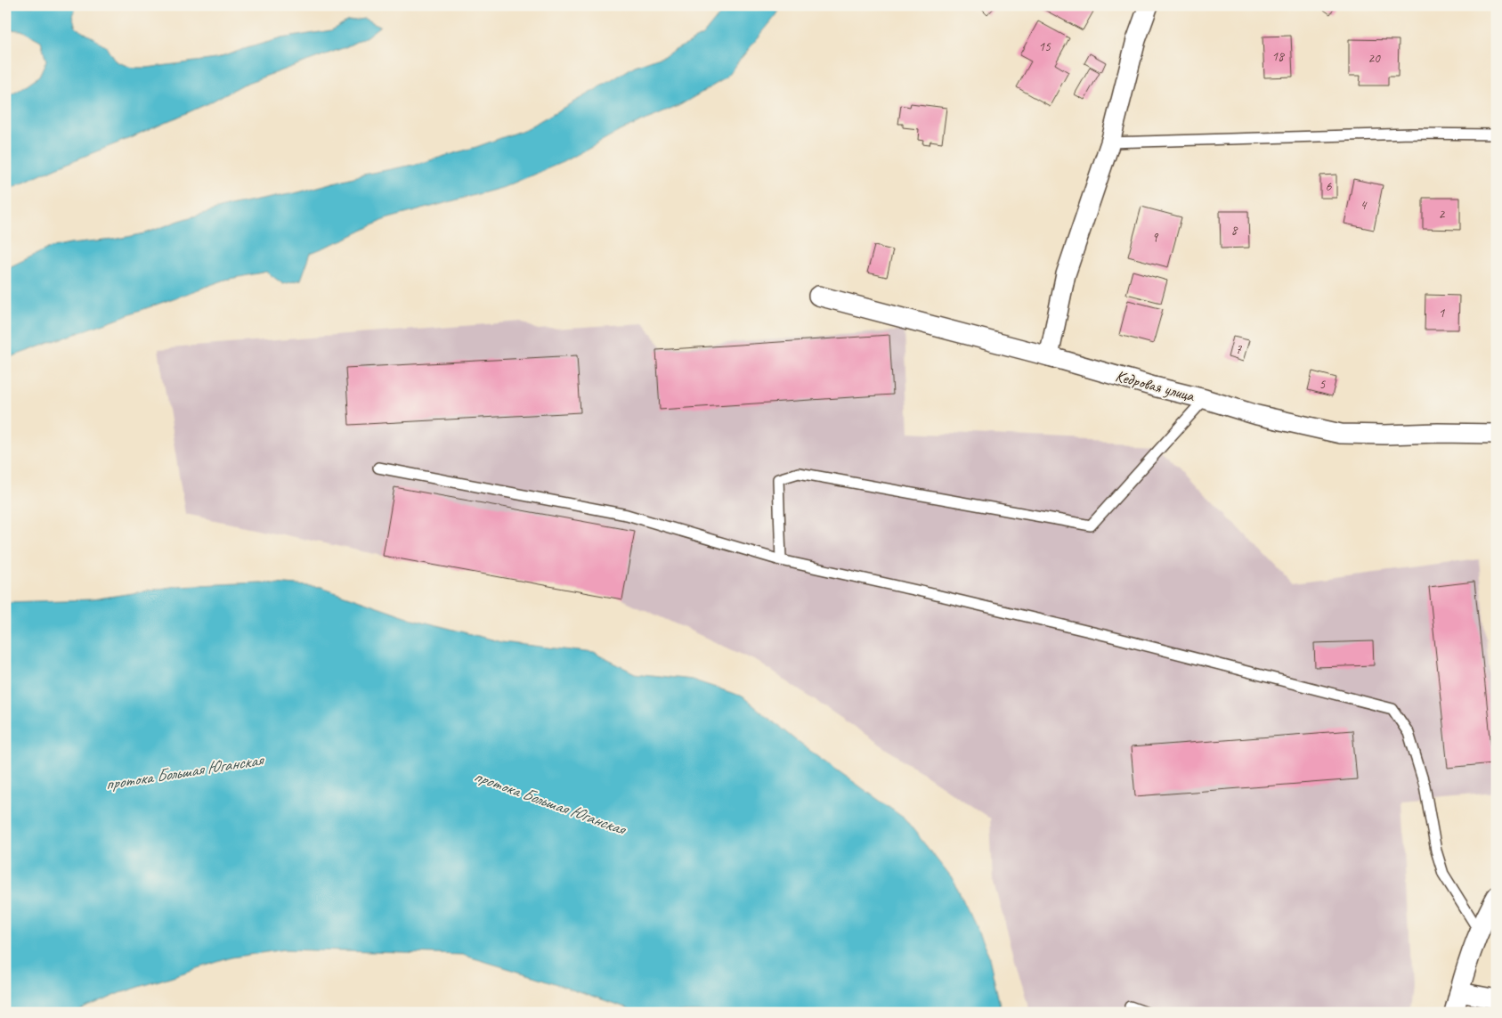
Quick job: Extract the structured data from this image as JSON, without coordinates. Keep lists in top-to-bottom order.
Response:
{
  "streets": {
    "street": ["Кедровая улица"]
  },
  "water": ["протока Большая Юганская"],
  "house_numbers": [
    "15",
    "18",
    "20",
    "6",
    "4",
    "2",
    "8",
    "9",
    "1",
    "7",
    "5"
  ]
}
